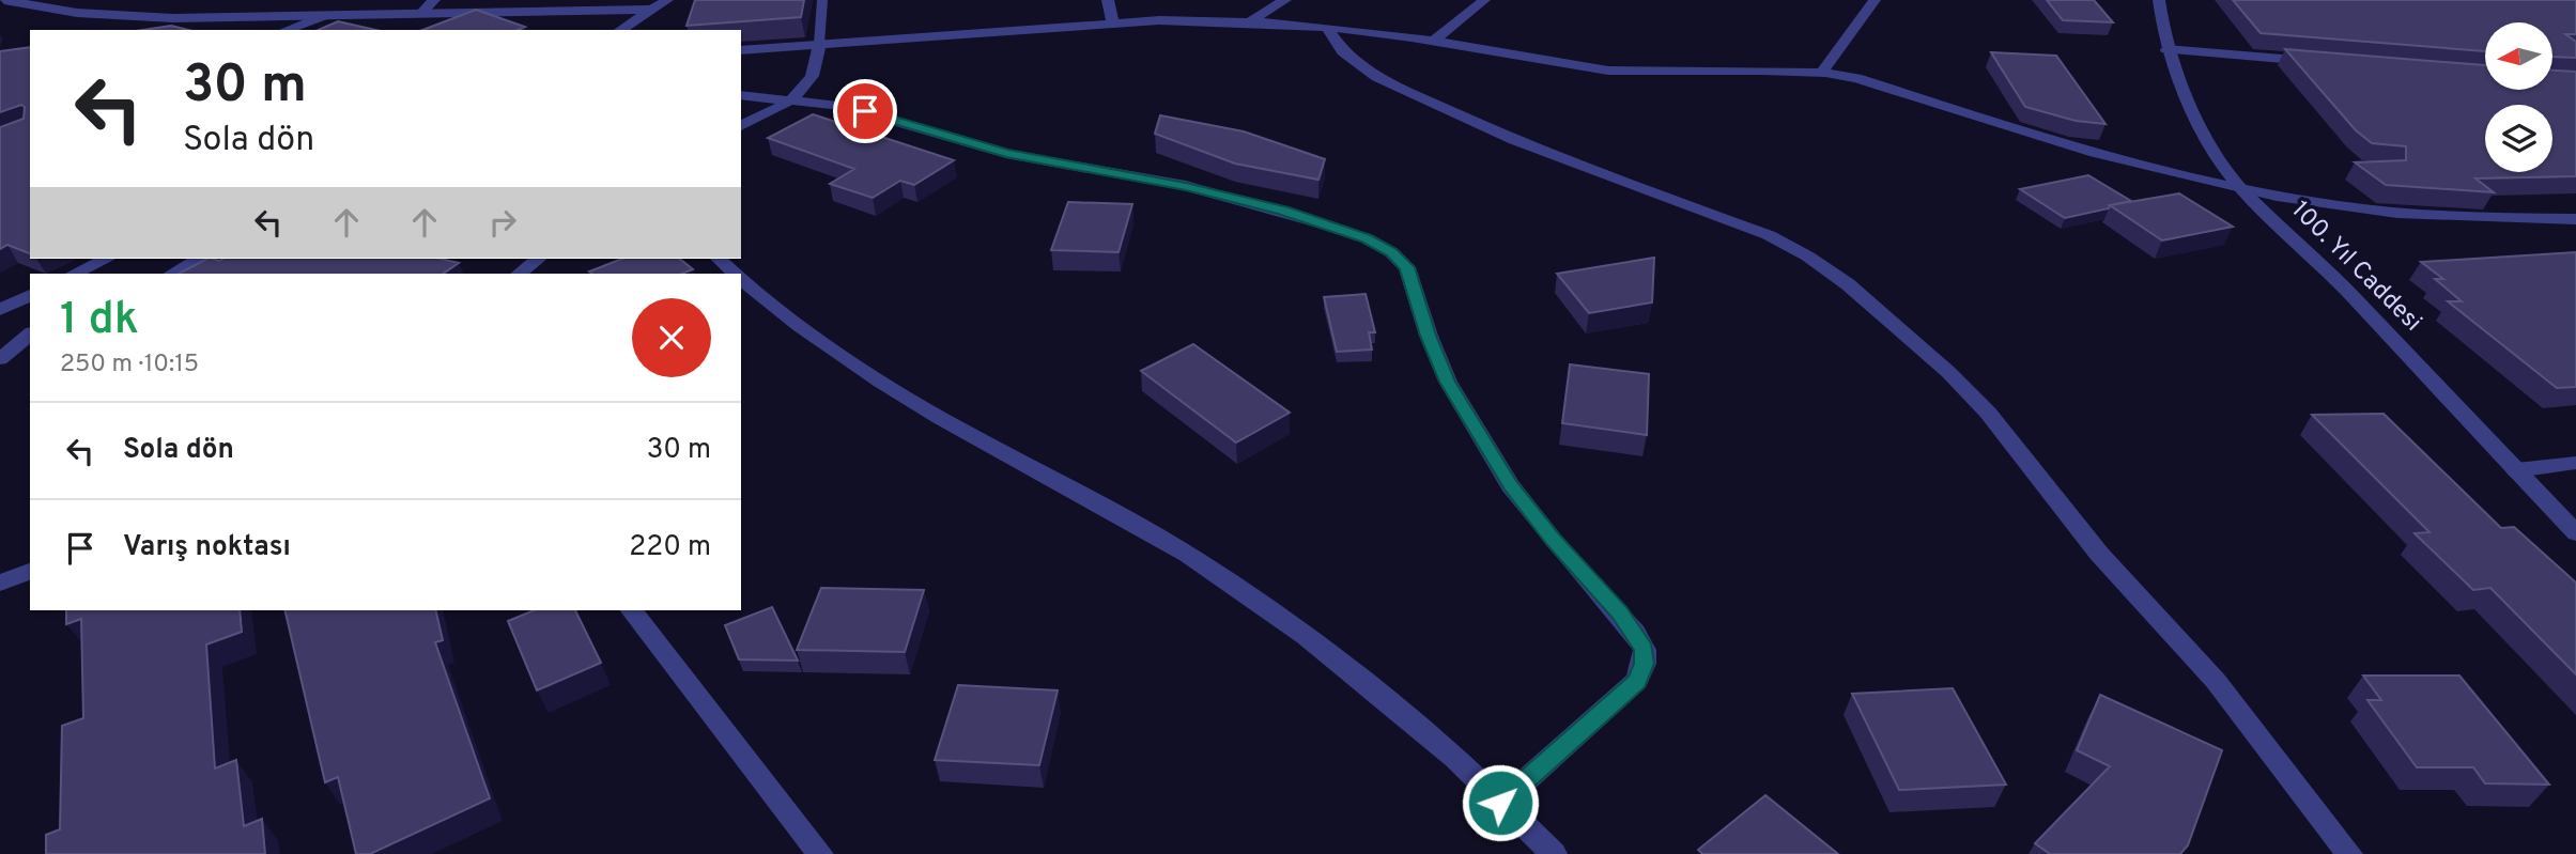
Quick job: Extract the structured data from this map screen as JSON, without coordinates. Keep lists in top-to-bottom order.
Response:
{
  "streets": {
    "street": ["100. Yıl Caddesi"]
  },
  "north": "left",
  "page": {
    "turn": ["30 m", "Sola dön"],
    "heading": ["1 dk", "250 m · 10:15"],
    "list": [
      {
        "name": "Sola dön",
        "value": "30 m"
      },
      {
        "name": "Varış noktası",
        "value": "220 m"
      }
    ]
  }
}
